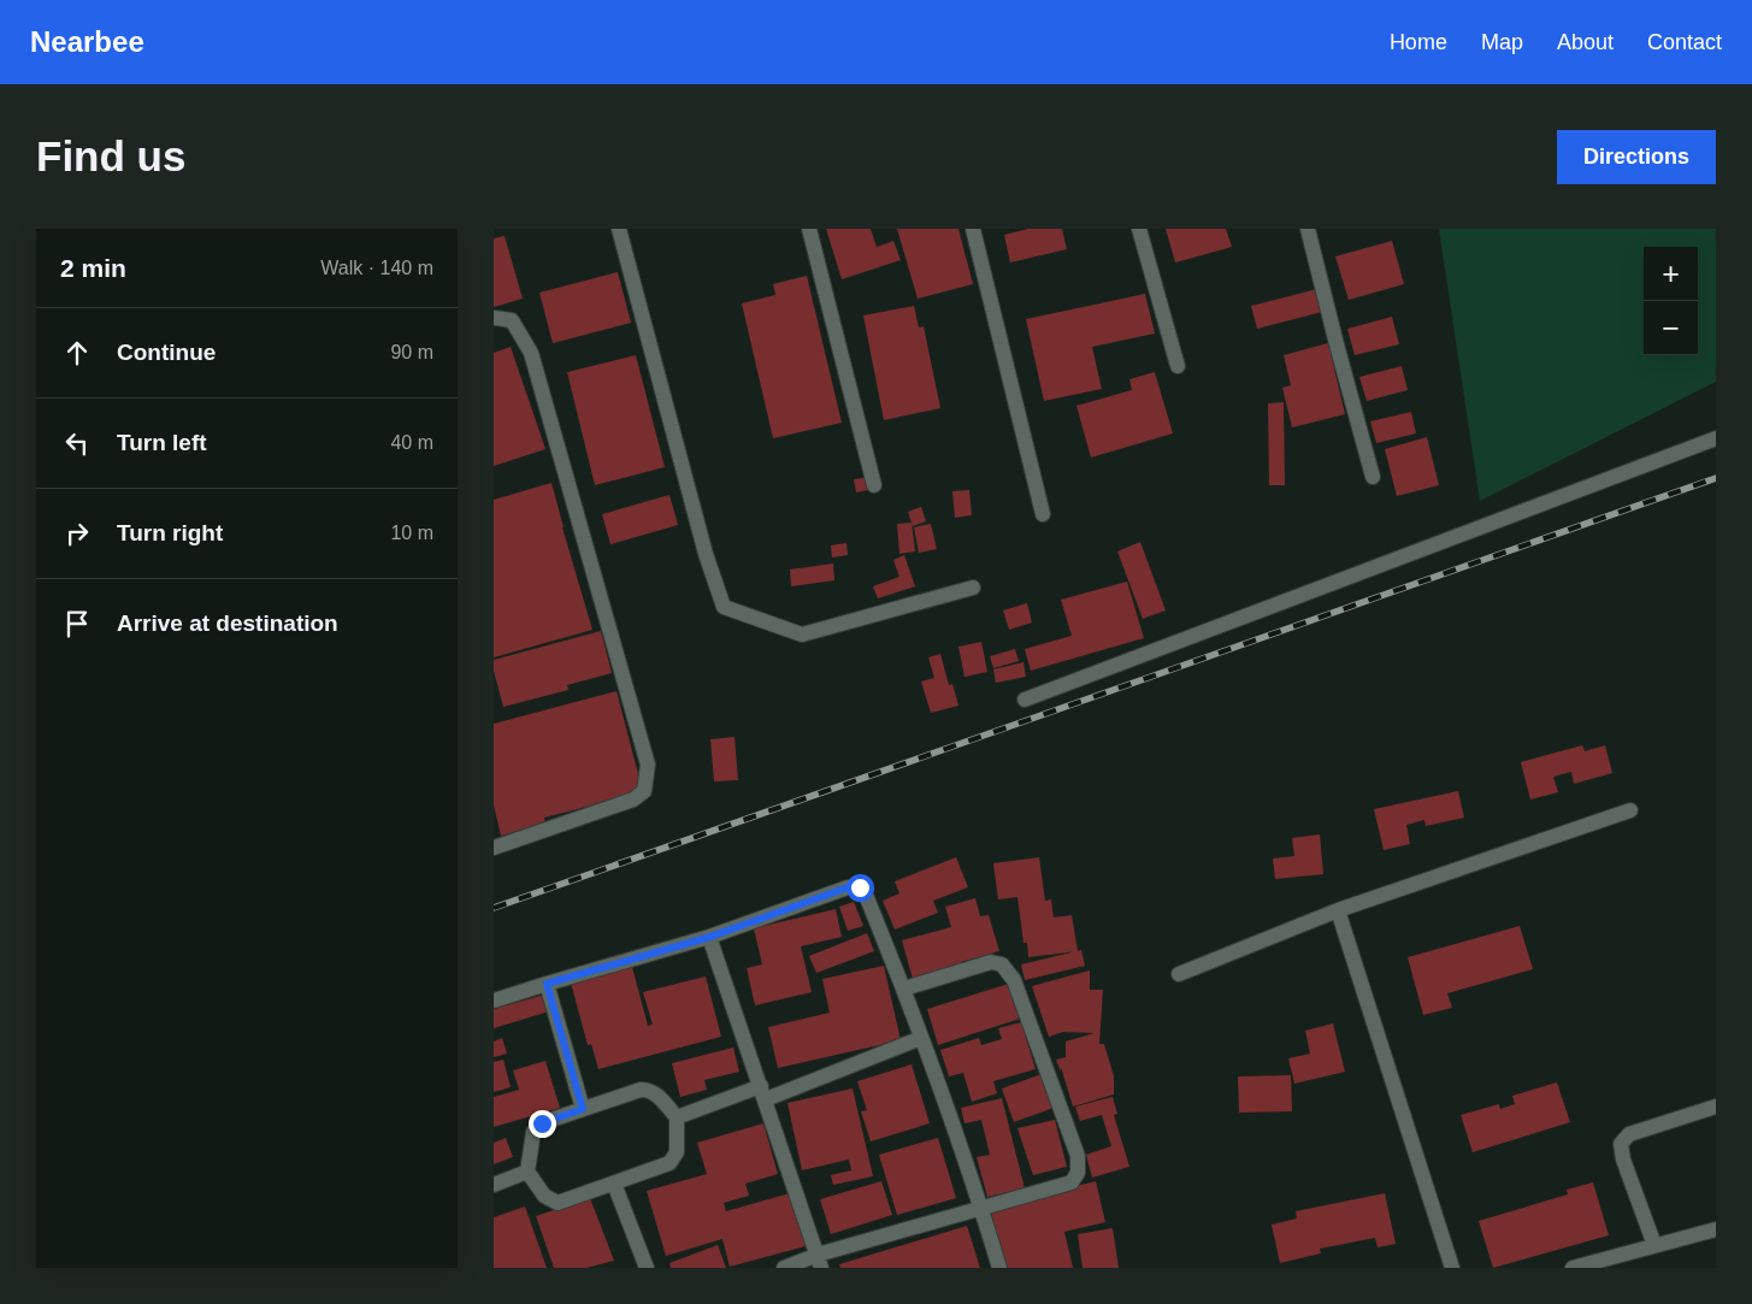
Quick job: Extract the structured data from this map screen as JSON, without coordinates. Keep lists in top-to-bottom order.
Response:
{
  "page": {
    "header": "Nearbee",
    "nav": [
      "Home",
      "Map",
      "About",
      "Contact"
    ],
    "buttons": "Directions",
    "title": "Find us",
    "heading": ["2 min", "Walk · 140 m"],
    "map_buttons": ["+", "−"],
    "list": [
      ["Continue", "90 m"],
      ["Turn left", "40 m"],
      ["Turn right", "10 m"],
      "Arrive at destination"
    ]
  }
}
